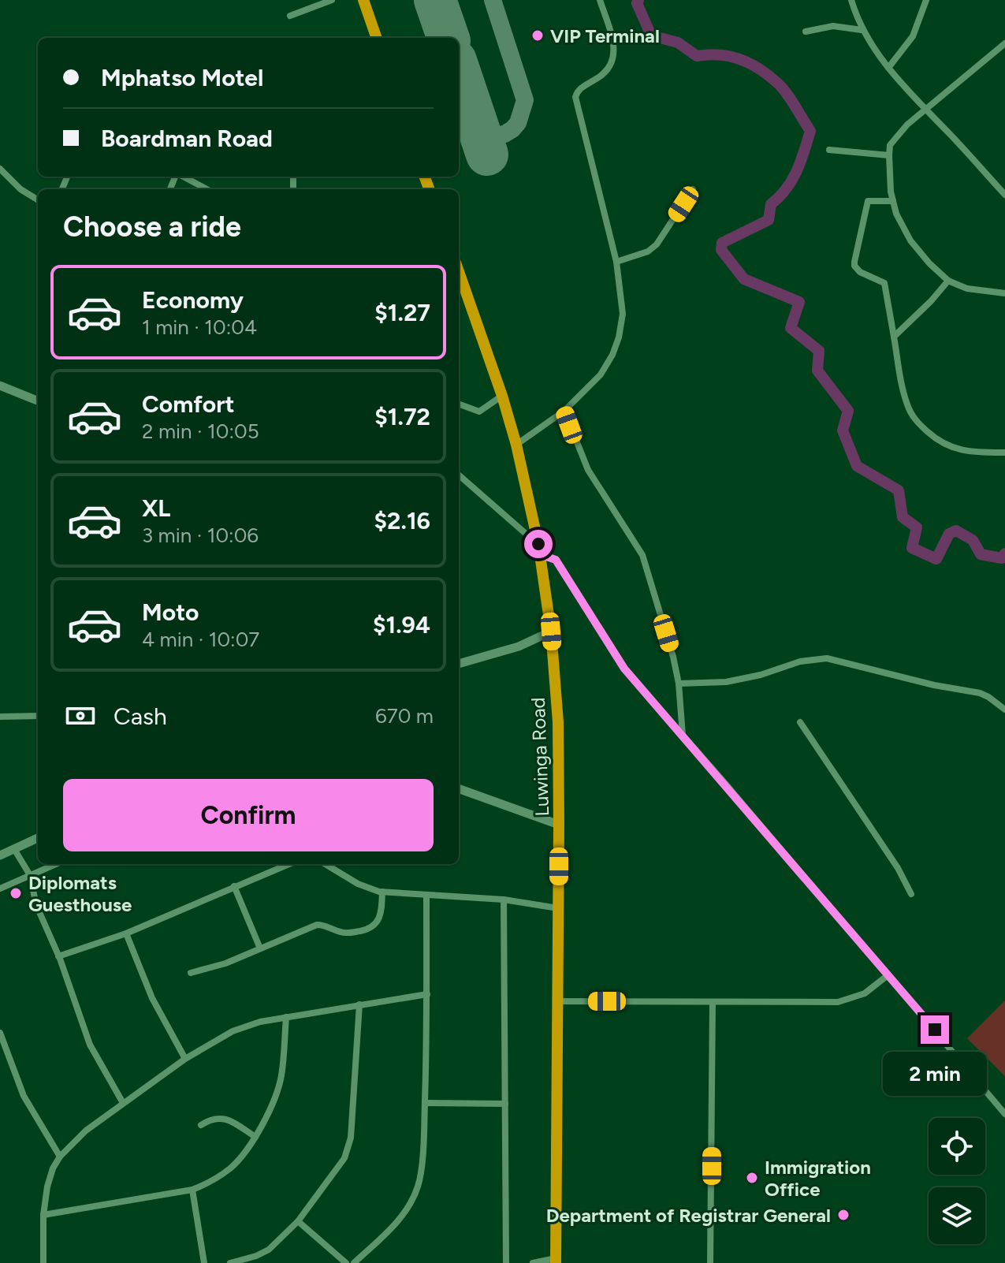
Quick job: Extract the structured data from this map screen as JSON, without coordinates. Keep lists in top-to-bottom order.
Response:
{
  "streets": {
    "highway": ["Luwinga Road"]
  },
  "places": [
    "VIP Terminal",
    "Diplomats Guesthouse",
    "Immigration Office",
    "Department of Registrar General"
  ],
  "page": {
    "banner": ["Mphatso Motel", "Boardman Road"],
    "heading": "Choose a ride",
    "list": [
      {
        "name": "Economy",
        "note": "1 min · 10:04",
        "value": "$1.27"
      },
      {
        "name": "Comfort",
        "note": "2 min · 10:05",
        "value": "$1.72"
      },
      {
        "name": "XL",
        "note": "3 min · 10:06",
        "value": "$2.16"
      },
      {
        "name": "Moto",
        "note": "4 min · 10:07",
        "value": "$1.94"
      }
    ],
    "pay": ["Cash", "670 m"],
    "buttons": "Confirm",
    "bubble": "2 min"
  }
}
